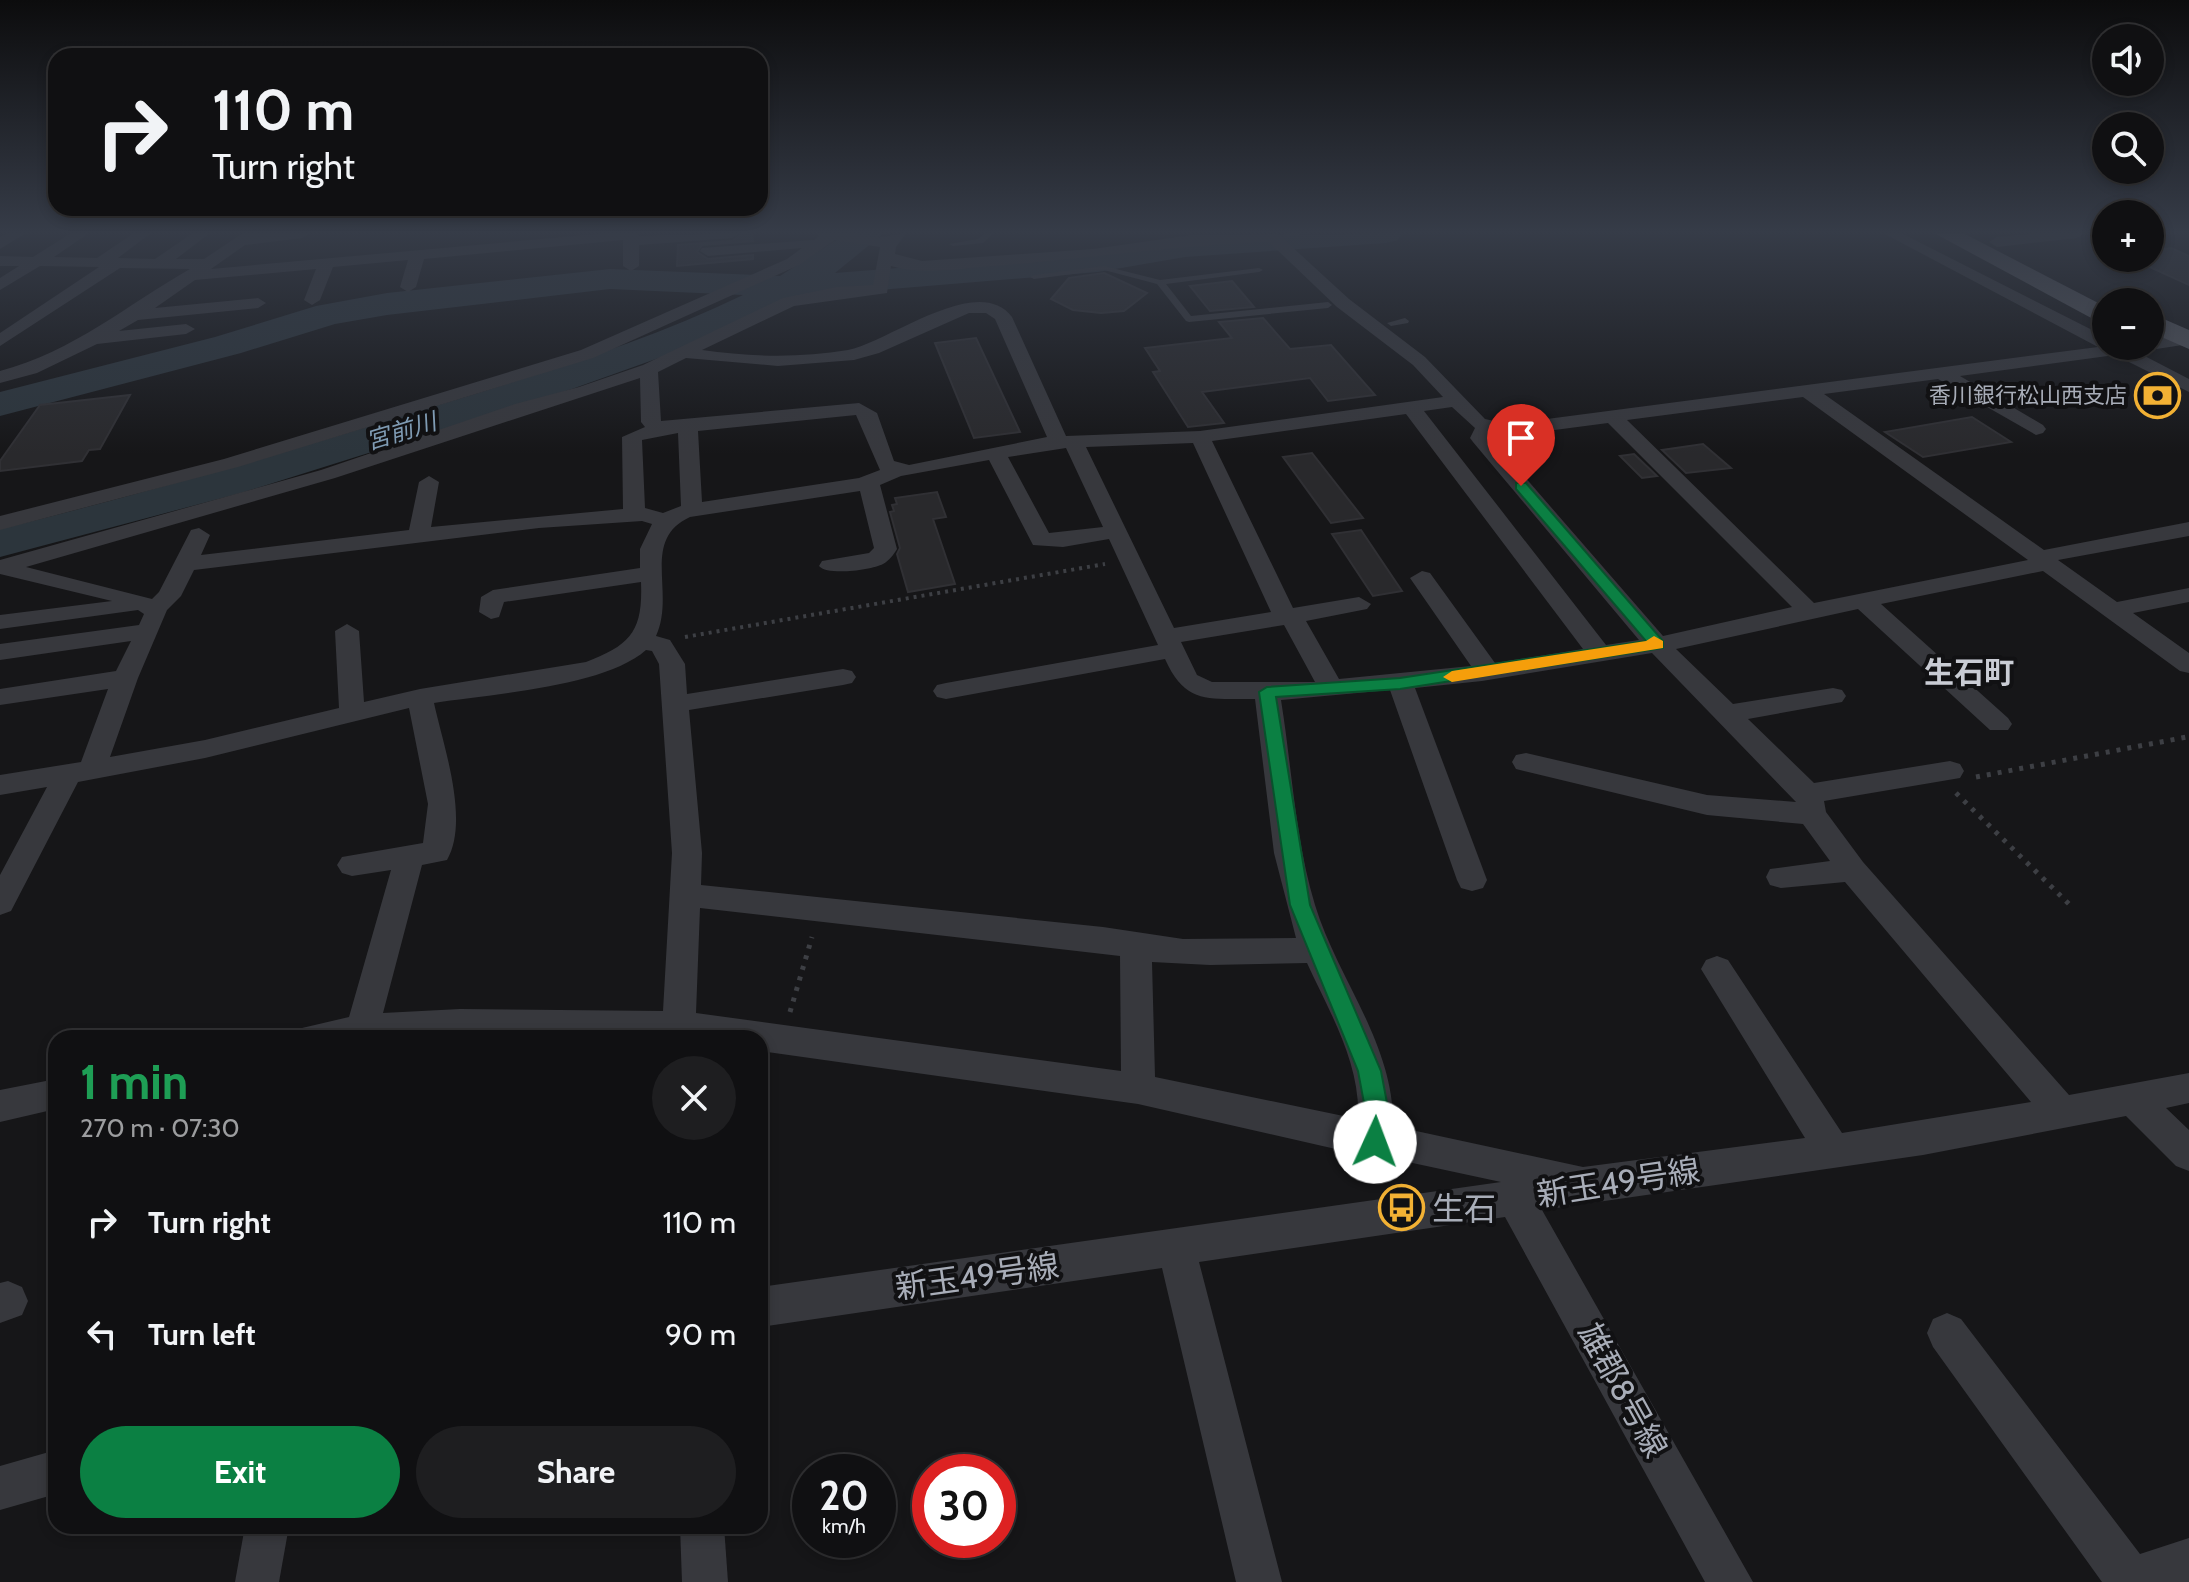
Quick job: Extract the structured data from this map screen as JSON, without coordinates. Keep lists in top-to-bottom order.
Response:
{
  "streets": {
    "street": ["新玉49号線", "雄郡8号線"]
  },
  "crossings": [
    ["新玉49号線", "雄郡8号線"]
  ],
  "districts": ["生石町"],
  "water": ["宮前川"],
  "places": {
    "bank": ["香川銀行松山西支店"],
    "bus stop": ["生石"]
  },
  "page": {
    "map_buttons": ["+", "−"],
    "turn": ["110 m", "Turn right"],
    "heading": ["1 min", "270 m · 07:30"],
    "list": [
      {
        "name": "Turn right",
        "value": "110 m"
      },
      {
        "name": "Turn left",
        "value": "90 m"
      }
    ],
    "buttons": ["Exit", "Share"],
    "speed": "20 km/h",
    "limit": "30"
  }
}
